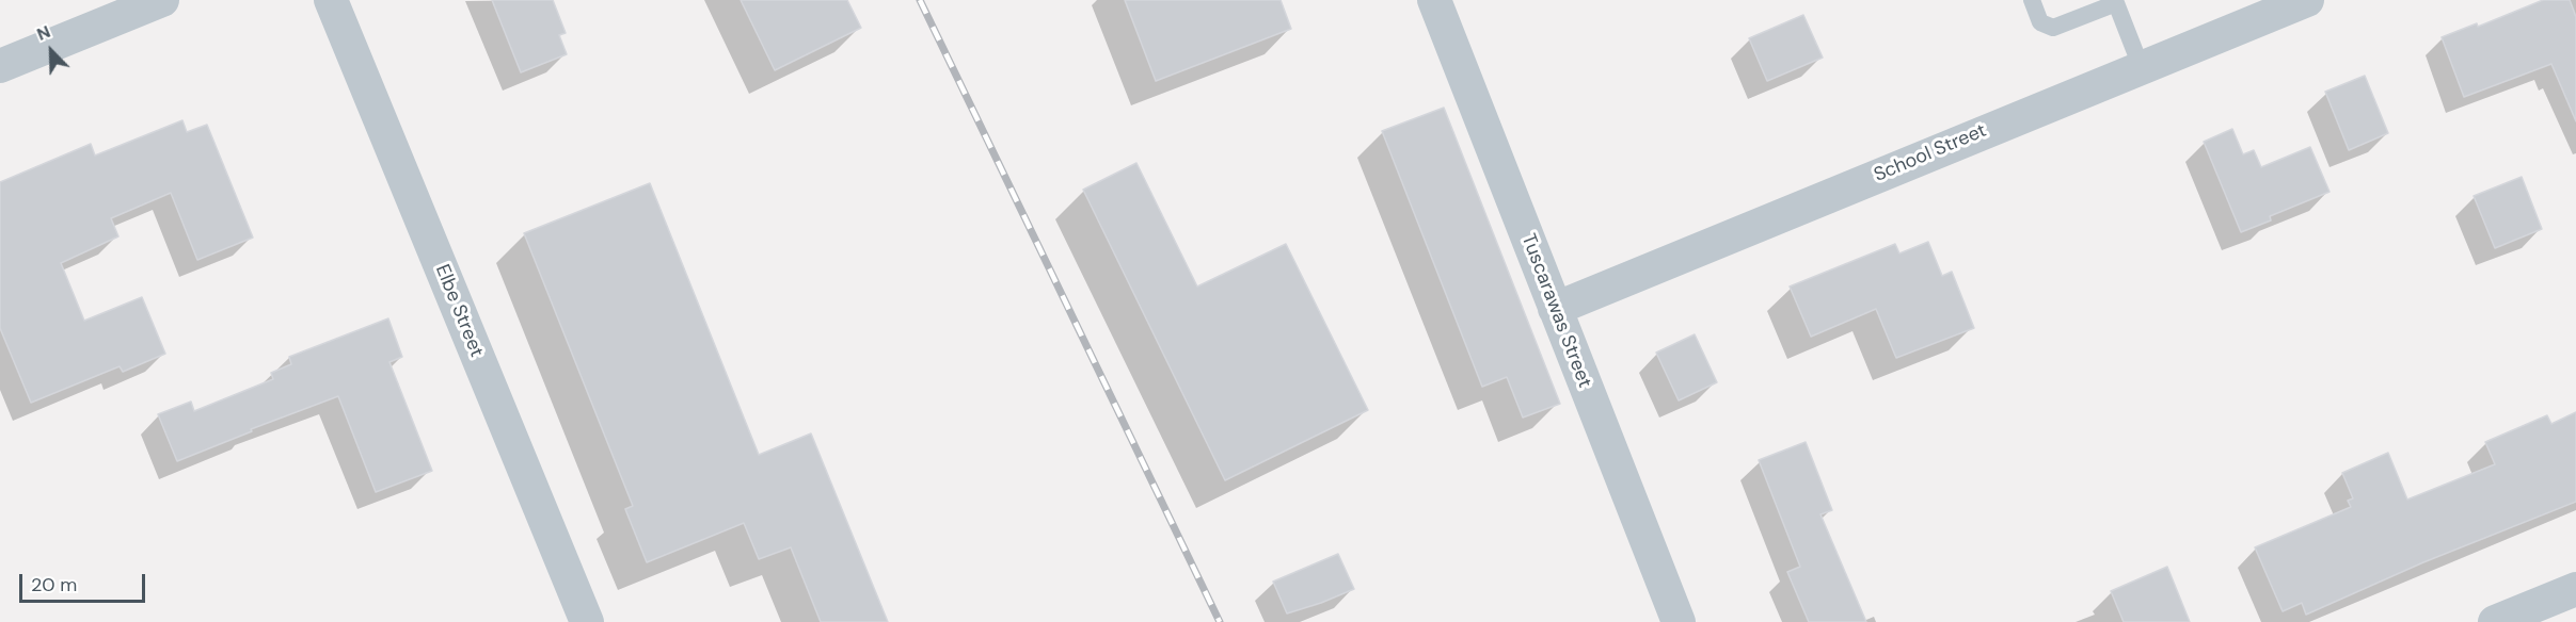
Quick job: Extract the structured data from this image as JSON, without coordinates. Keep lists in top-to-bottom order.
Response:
{
  "streets": {
    "street": ["School Street", "Elbe Street", "Tuscarawas Street"]
  },
  "crossings": [
    ["School Street", "Tuscarawas Street"]
  ],
  "scale_bar": "20 m",
  "north": "top left"
}
